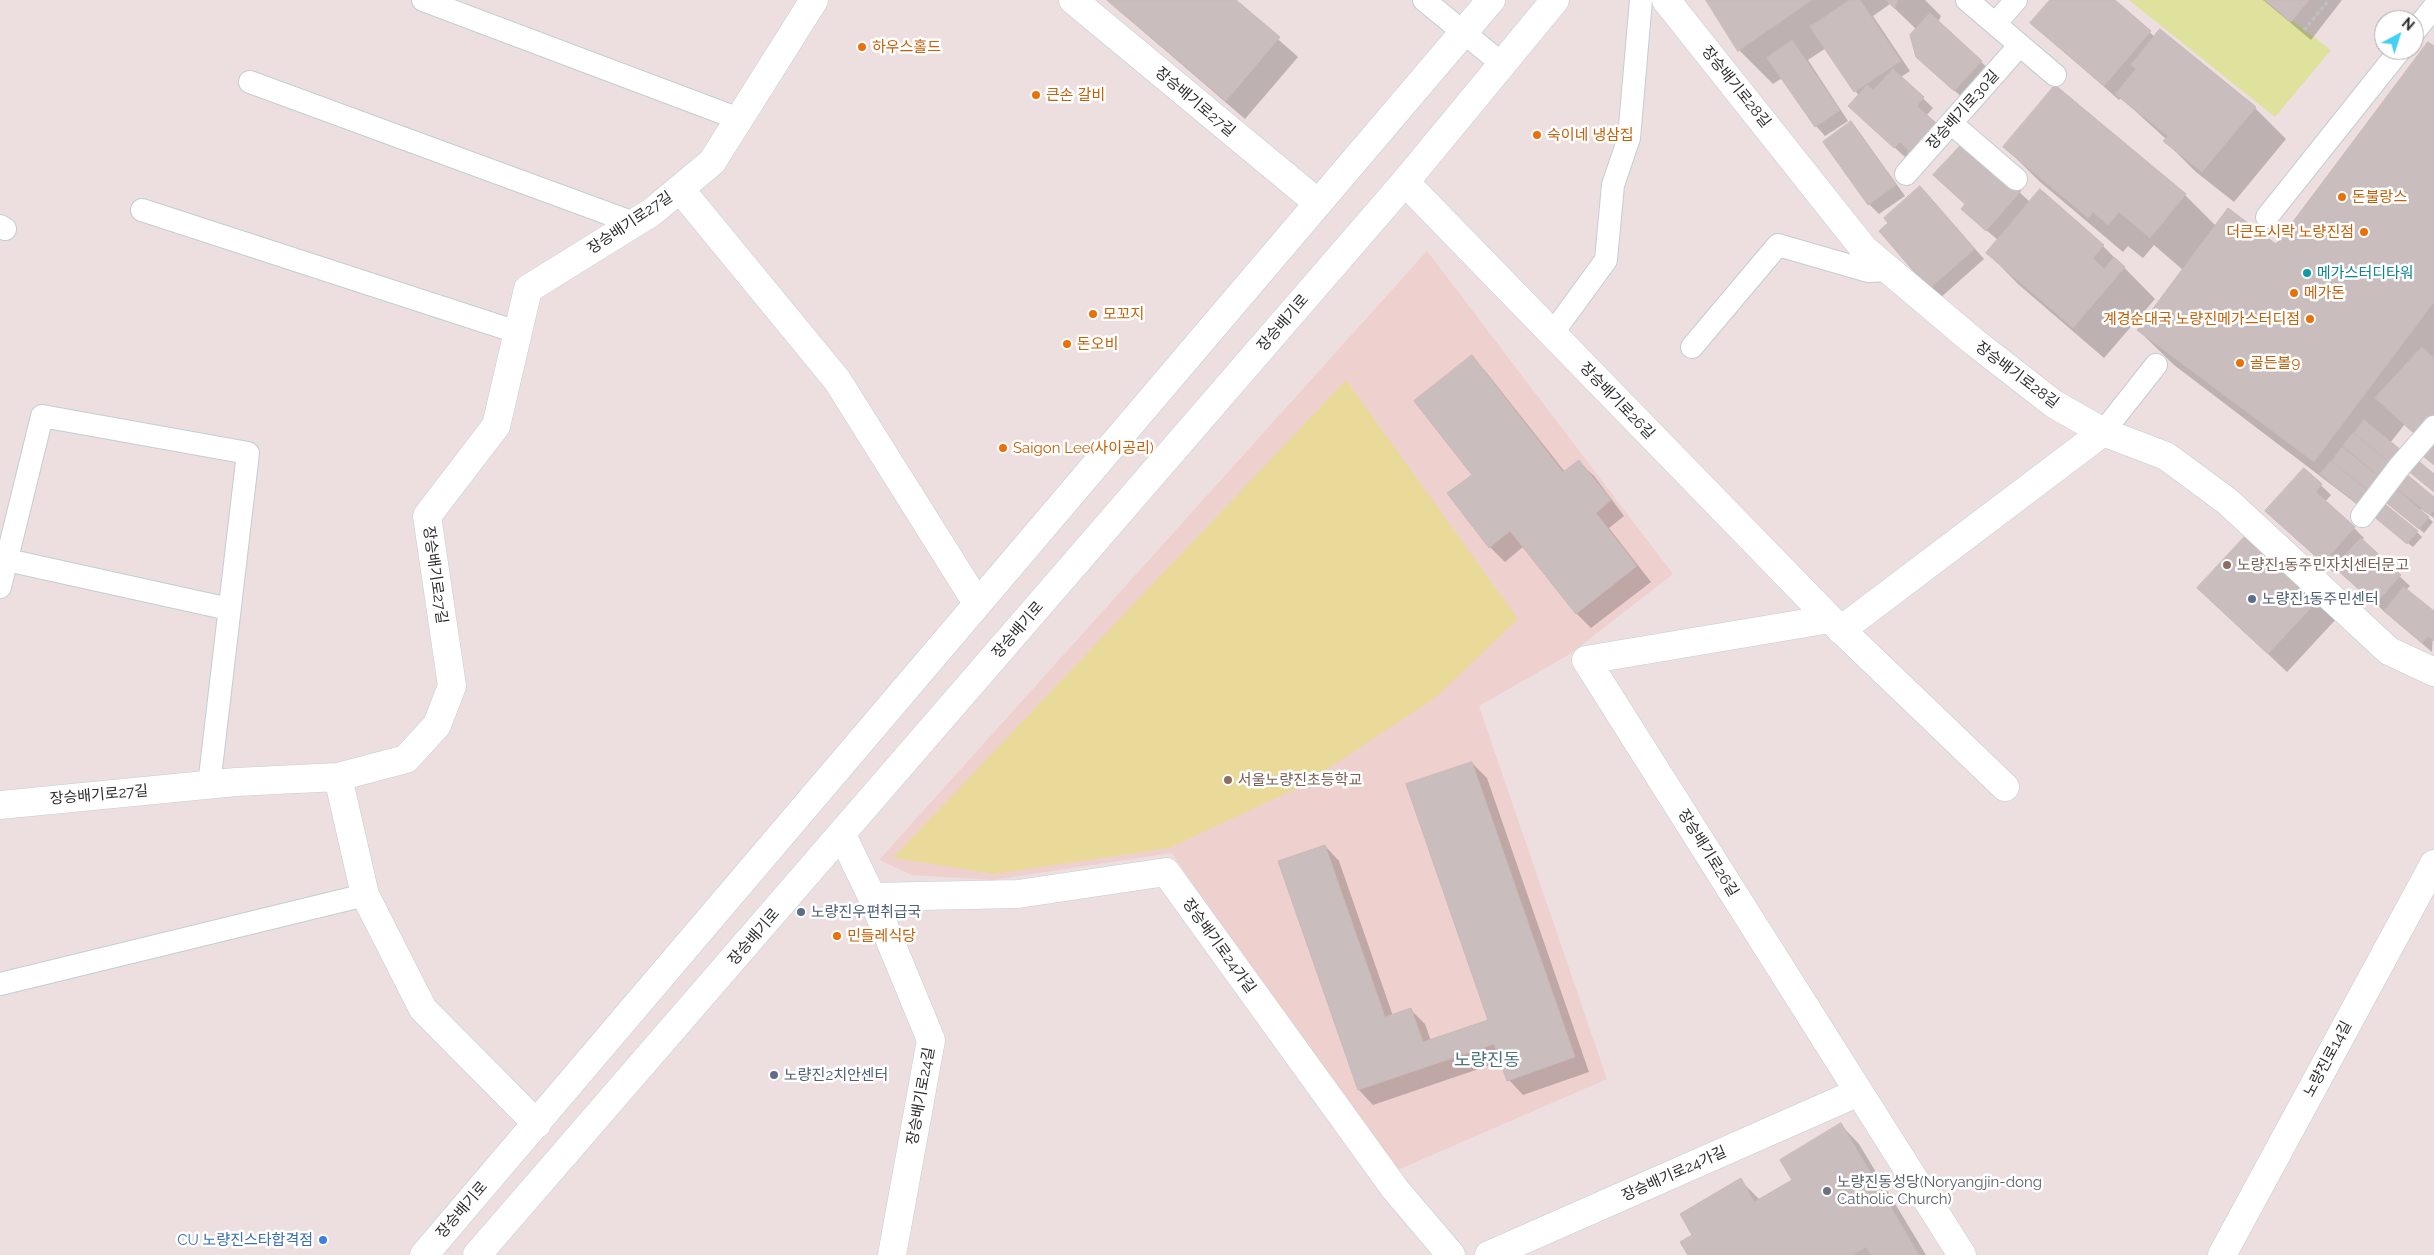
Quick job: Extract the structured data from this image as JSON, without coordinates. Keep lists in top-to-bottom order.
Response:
{
  "streets": {
    "street": [
      "장승배기로28길",
      "장승배기로27길",
      "장승배기로",
      "장승배기로26길",
      "장승배기로24가길",
      "노량진로14길",
      "장승배기로24길"
    ],
    "lane": ["장승배기로30길"]
  },
  "crossings": [
    ["장승배기로27길", "장승배기로"],
    ["장승배기로", "장승배기로26길"],
    ["장승배기로", "장승배기로24길"],
    ["장승배기로26길", "장승배기로24가길"],
    ["장승배기로24가길", "장승배기로24길"]
  ],
  "districts": ["노량진동"],
  "places": [
    "하우스홀드",
    "큰손 갈비",
    "숙이네 냉삼집",
    "돈불랑스",
    "더큰도시락 노량진점",
    "메가스터디타워",
    "메가돈",
    "모꼬지",
    "계경순대국 노량진메가스터디점",
    "돈오비",
    "골든볼9",
    "Saigon Lee(사이공리)",
    "노량진1동주민자치센터문고",
    "노량진1동주민센터",
    "서울노량진초등학교",
    "노량진우편취급국",
    "민들레식당",
    "노량진2치안센터",
    "노량진동성당(Noryangjin-dong Catholic Church)",
    "CU 노량진스타합격점"
  ],
  "north": "top right"
}
